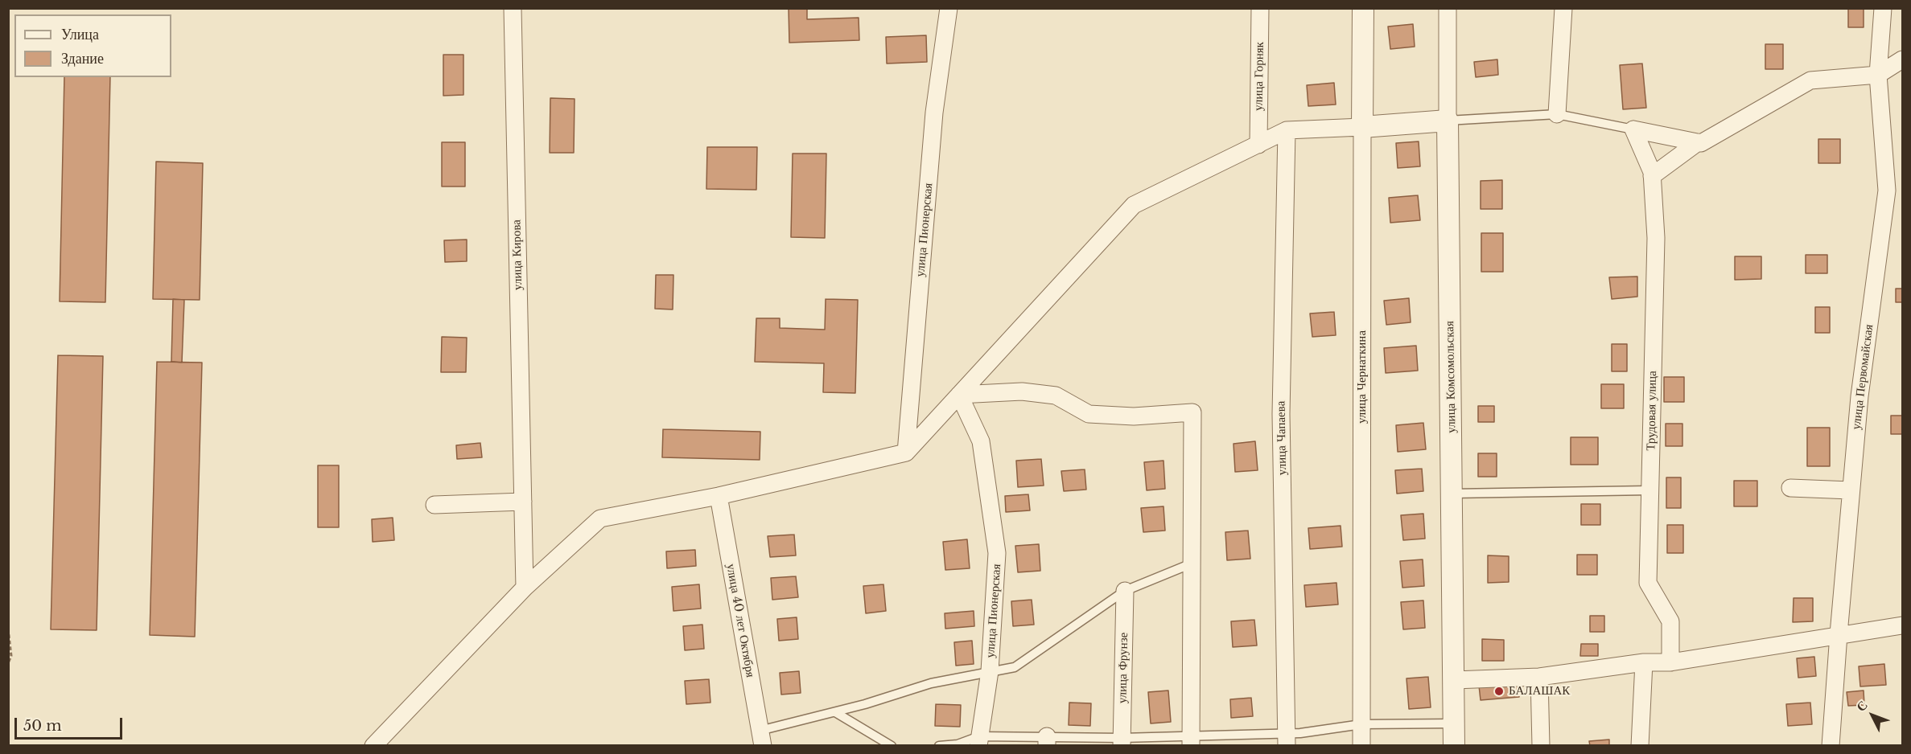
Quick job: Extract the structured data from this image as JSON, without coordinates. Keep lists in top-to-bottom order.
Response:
{
  "streets": {
    "street": [
      "улица Горняк",
      "улица Пионерская",
      "улица Кирова",
      "улица Чернаткина",
      "улица Комсомольская",
      "улица Первомайская",
      "Трудовая улица",
      "улица Чапаева",
      "улица 40 лет Октября",
      "улица Фрунзе"
    ]
  },
  "places": ["БАЛАШАК"],
  "legend": ["Улица", "Здание"],
  "scale_bar": "50 m",
  "north": "top left"
}
